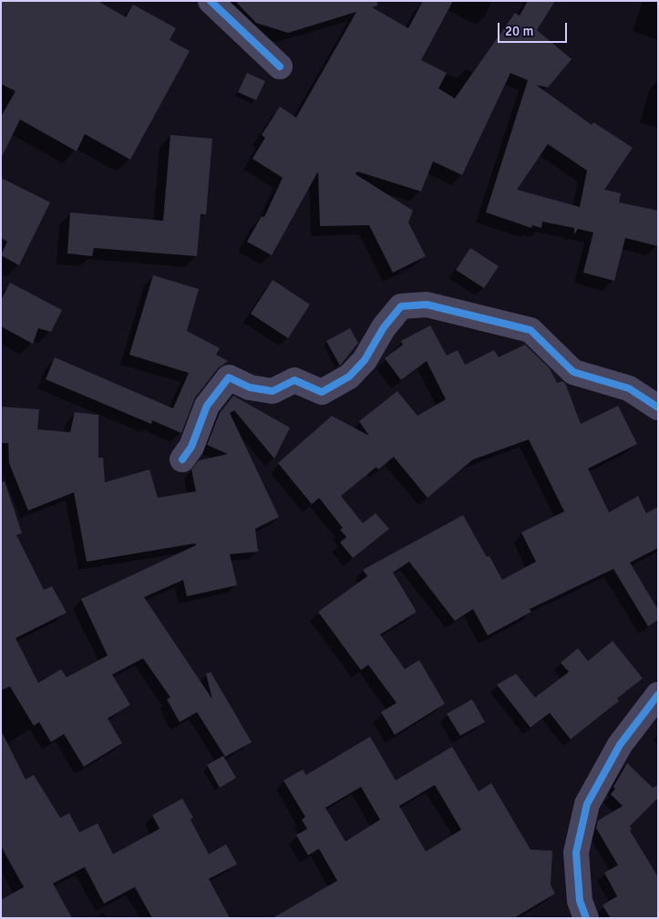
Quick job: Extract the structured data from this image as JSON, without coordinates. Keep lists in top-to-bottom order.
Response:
{
  "scale_bar": "20 m"
}
